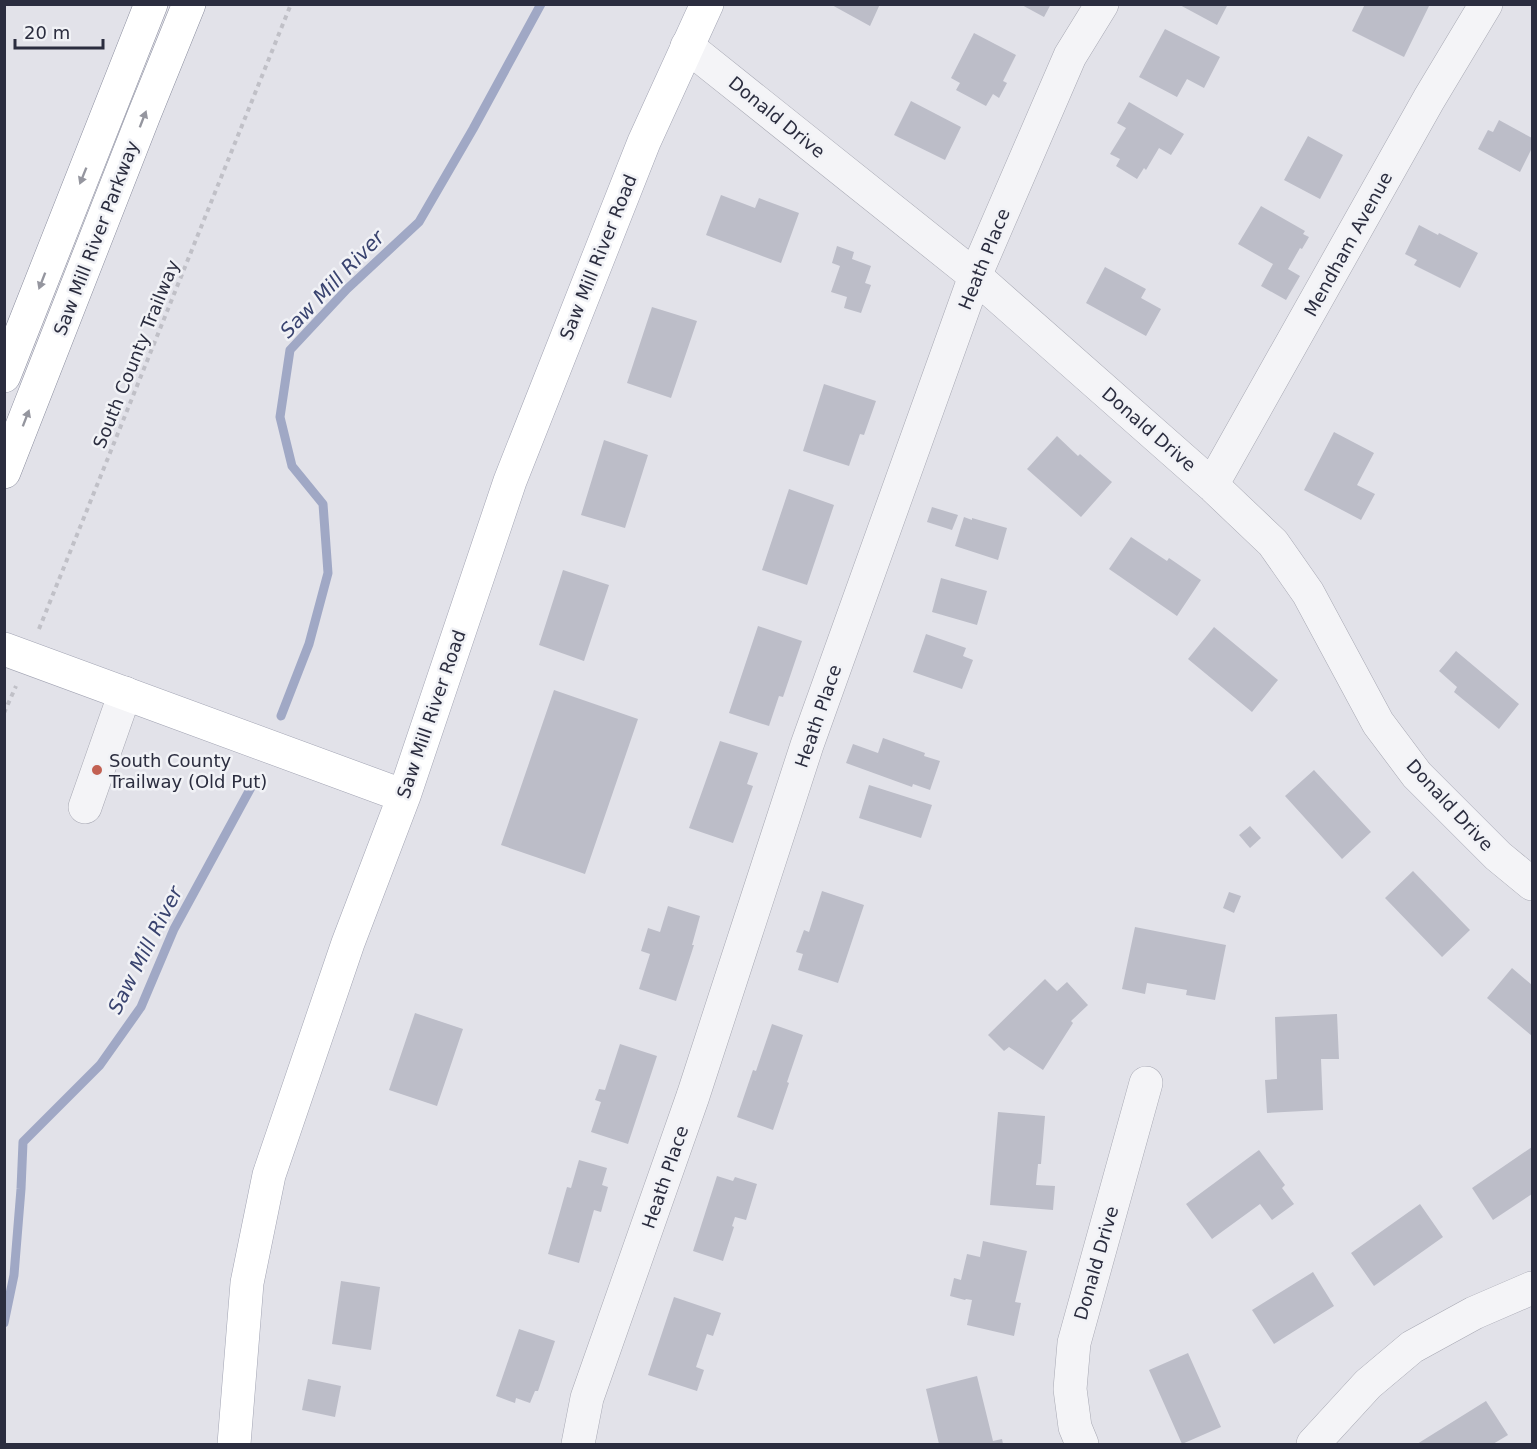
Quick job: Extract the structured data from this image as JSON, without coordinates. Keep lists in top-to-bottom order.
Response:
{
  "streets": {
    "main road": ["Saw Mill River Parkway", "Saw Mill River Road"],
    "street": ["Donald Drive", "Mendham Avenue", "Heath Place"],
    "path": ["South County Trailway"]
  },
  "crossings": [
    ["Donald Drive", "Mendham Avenue"],
    ["Donald Drive", "Saw Mill River Road"],
    ["Donald Drive", "Heath Place"]
  ],
  "water": ["Saw Mill River"],
  "places": ["South County Trailway (Old Put)"],
  "scale_bar": "20 m"
}
